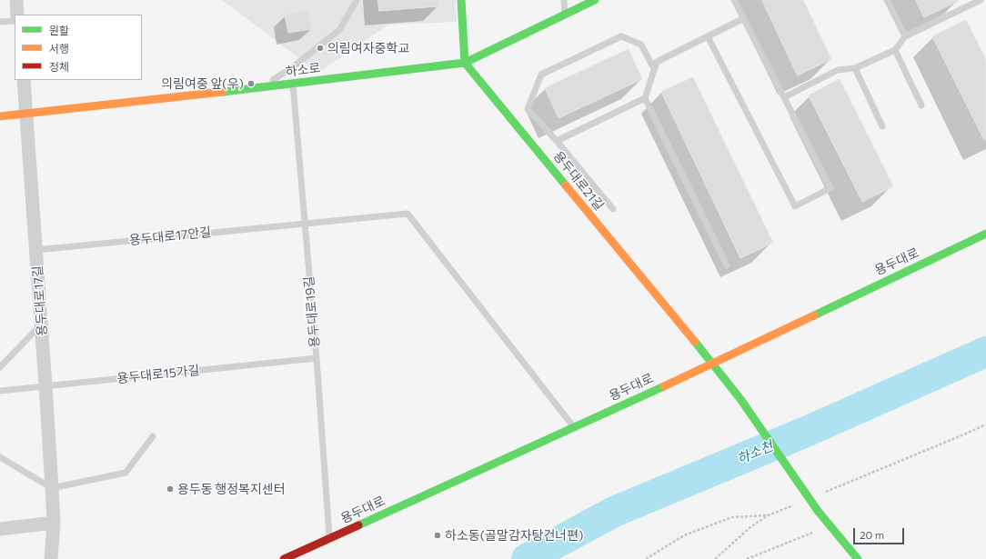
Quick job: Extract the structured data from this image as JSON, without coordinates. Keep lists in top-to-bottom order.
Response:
{
  "streets": {
    "street": [
      "하소로",
      "용두대로21길",
      "용두대로",
      "용두대로17길"
    ],
    "lane": ["용두대로17안길", "용두대로19길", "용두대로15가길"]
  },
  "crossings": [
    ["하소로", "용두대로21길"],
    ["하소로", "용두대로17길"],
    ["하소로", "용두대로19길"],
    ["용두대로21길", "용두대로"],
    ["용두대로17안길", "용두대로"],
    ["용두대로17안길", "용두대로17길"],
    ["용두대로17안길", "용두대로19길"],
    ["용두대로", "용두대로19길"],
    ["용두대로17길", "용두대로15가길"],
    ["용두대로19길", "용두대로15가길"]
  ],
  "water": ["하소천"],
  "places": [
    "의림여자중학교",
    "의림여중 앞(우)",
    "용두동 행정복지센터",
    "하소동(골말감자탕건너편)"
  ],
  "legend": ["원활", "서행", "정체"],
  "scale_bar": "20 m"
}
